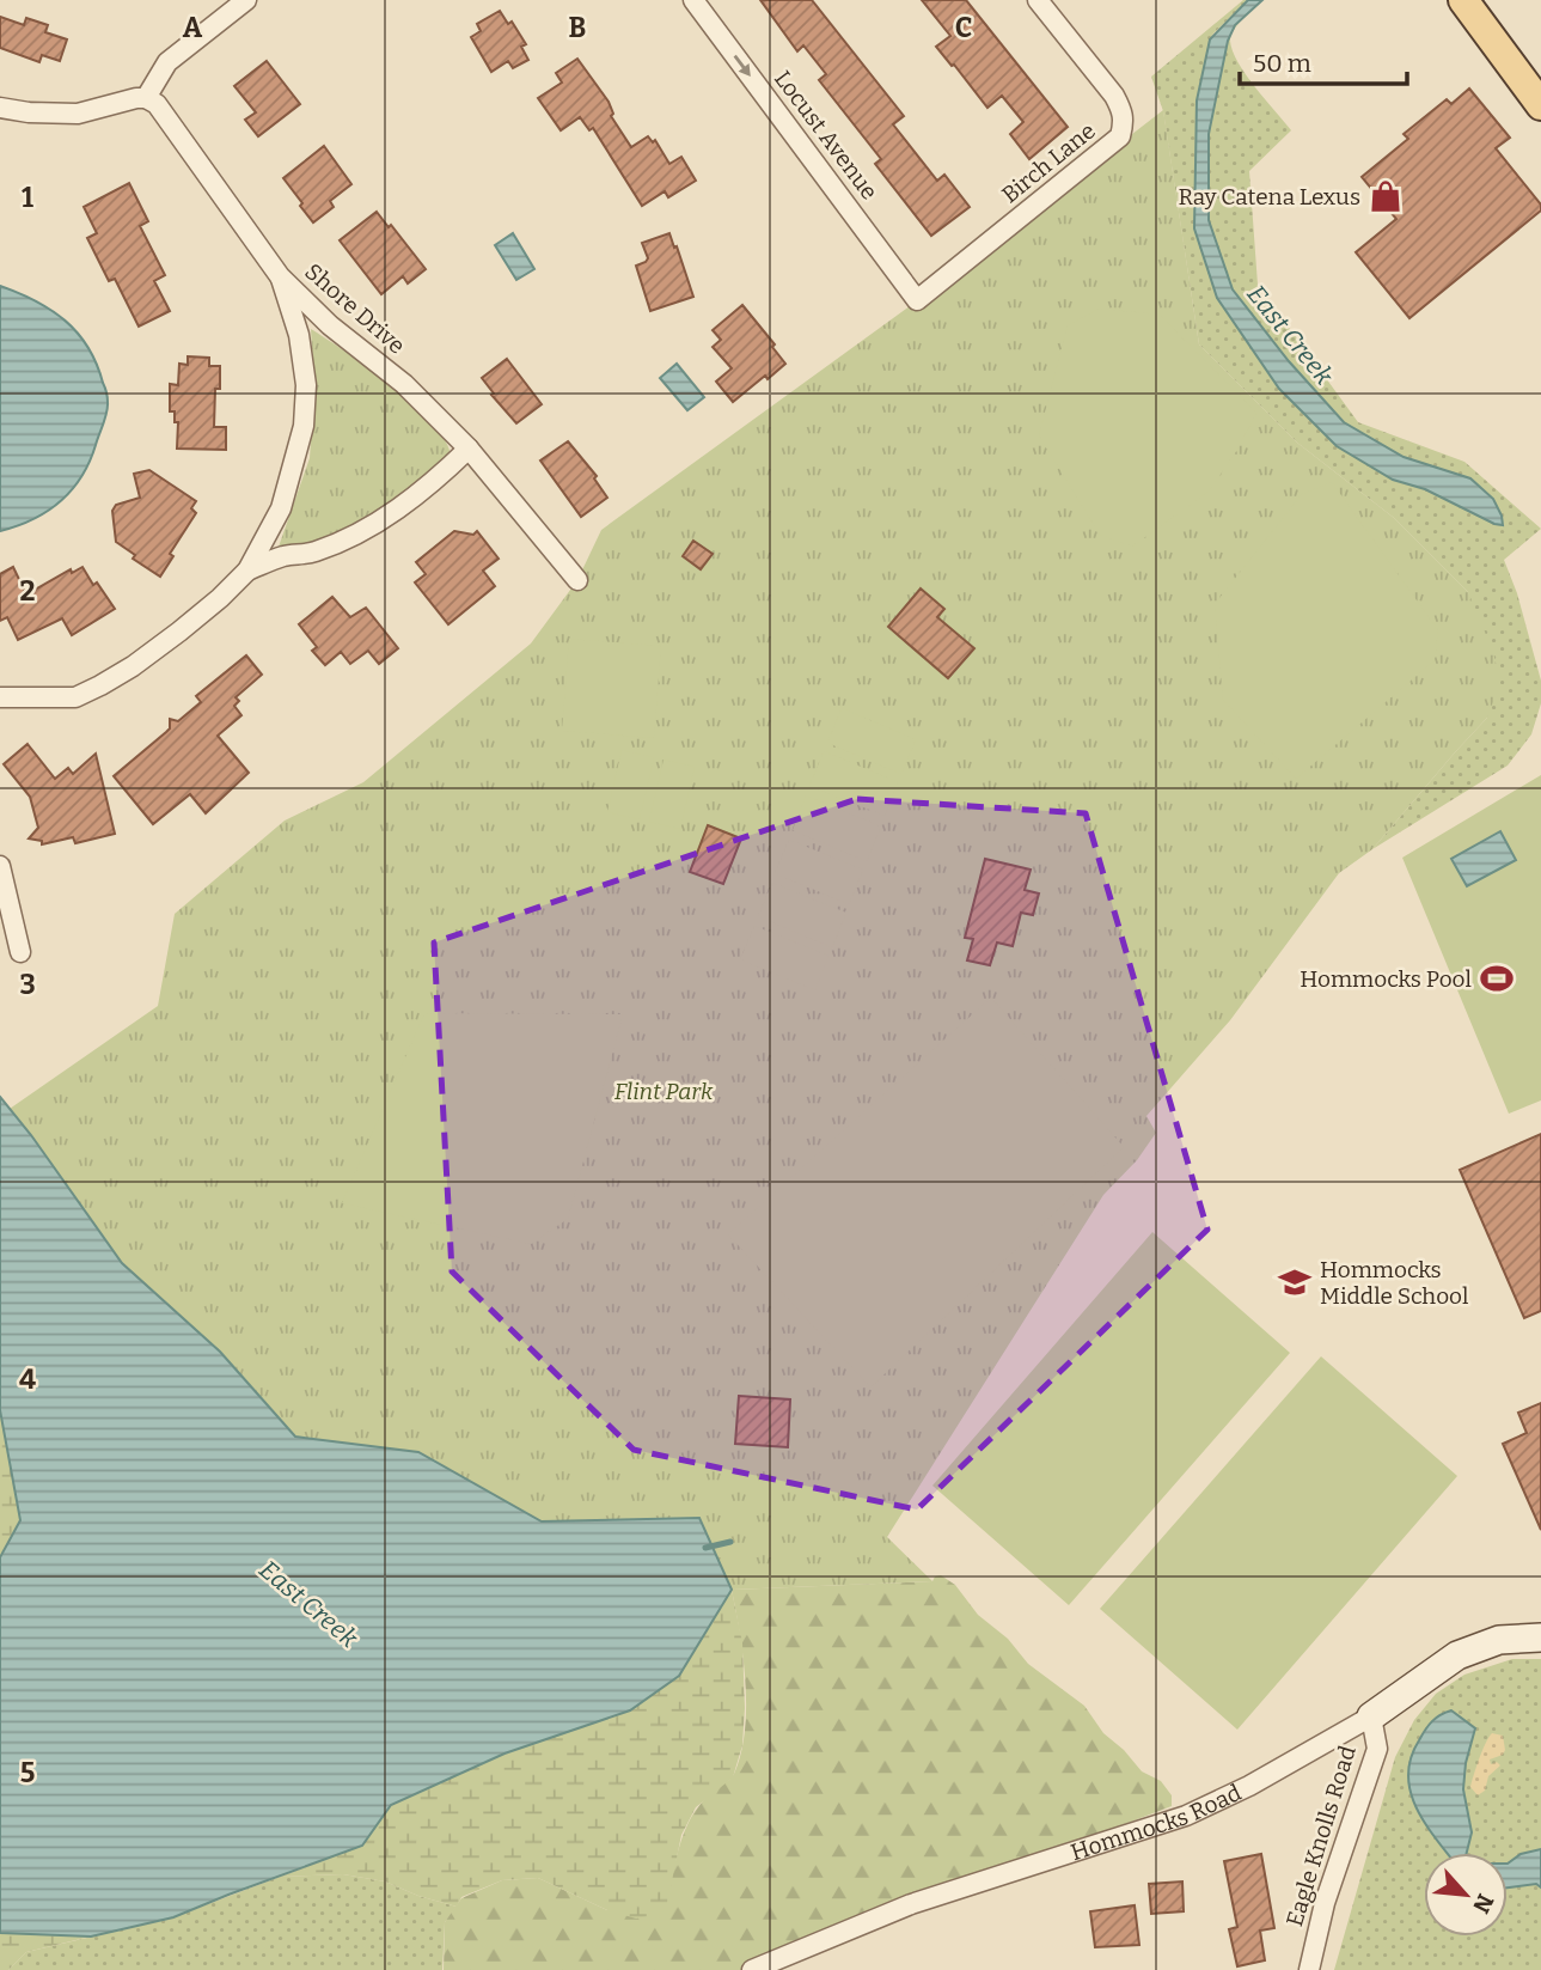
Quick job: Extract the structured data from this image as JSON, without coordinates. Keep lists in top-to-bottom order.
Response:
{
  "streets": {
    "street": [
      "Locust Avenue",
      "Birch Lane",
      "Shore Drive",
      "Hommocks Road",
      "Eagle Knolls Road"
    ]
  },
  "crossings": [
    ["Locust Avenue", "Birch Lane"],
    ["Hommocks Road", "Eagle Knolls Road"]
  ],
  "one_way": ["Locust Avenue"],
  "water": ["East Creek"],
  "parks": ["Flint Park"],
  "places": {
    "shop": ["Ray Catena Lexus"],
    "sports": ["Hommocks Pool"],
    "school or university": ["Hommocks Middle School"]
  },
  "scale_bar": "50 m",
  "north": "bottom right",
  "grid": {
    "columns": ["A", "B", "C"],
    "rows": [
      "1",
      "2",
      "3",
      "4",
      "5"
    ]
  }
}
